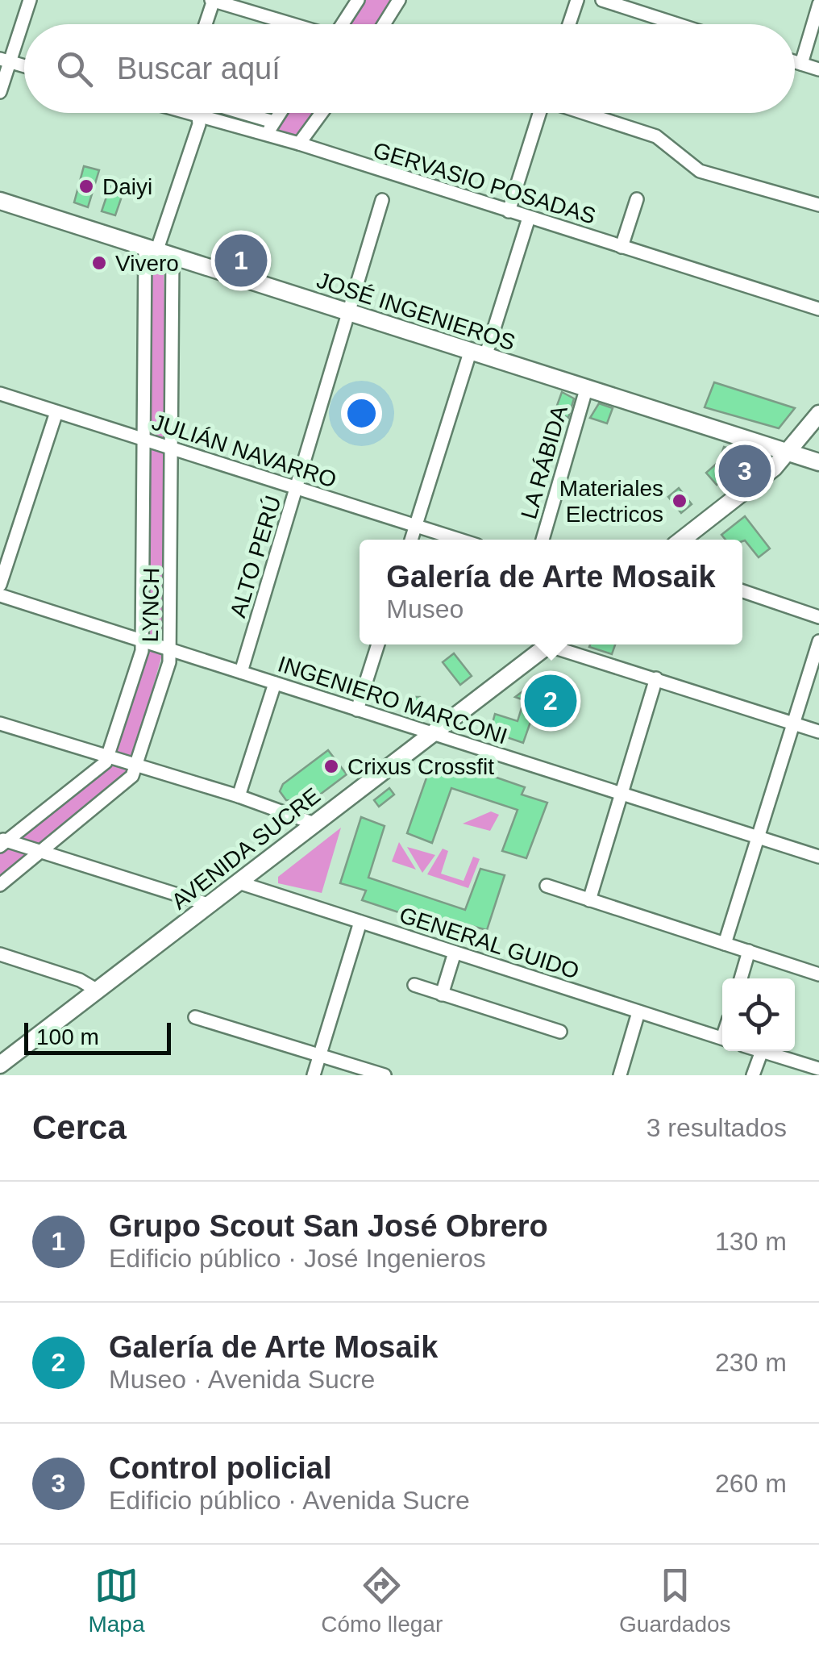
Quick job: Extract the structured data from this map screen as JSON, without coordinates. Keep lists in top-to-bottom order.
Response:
{
  "streets": {
    "main road": ["JOSÉ INGENIEROS", "AVENIDA SUCRE"],
    "street": [
      "GERVASIO POSADAS",
      "JULIÁN NAVARRO",
      "LA RÁBIDA",
      "ALTO PERÚ",
      "LYNCH",
      "INGENIERO MARCONI",
      "GENERAL GUIDO"
    ]
  },
  "crossings": [
    ["GERVASIO POSADAS", "LYNCH"],
    ["JOSÉ INGENIEROS", "LA RÁBIDA"],
    ["JOSÉ INGENIEROS", "ALTO PERÚ"],
    ["JOSÉ INGENIEROS", "LYNCH"],
    ["JULIÁN NAVARRO", "ALTO PERÚ"],
    ["JULIÁN NAVARRO", "LYNCH"],
    ["ALTO PERÚ", "INGENIERO MARCONI"],
    ["LYNCH", "INGENIERO MARCONI"],
    ["INGENIERO MARCONI", "AVENIDA SUCRE"],
    ["AVENIDA SUCRE", "GENERAL GUIDO"]
  ],
  "places": [
    "Daiyi",
    "Vivero",
    "Materiales Electricos",
    "Crixus Crossfit"
  ],
  "scale_bar": "100 m",
  "page": {
    "search": "Buscar aquí",
    "pins": ["1", "3", "2"],
    "popup": ["Galería de Arte Mosaik", "Museo"],
    "scale": "100 m",
    "heading": ["Cerca", "3 resultados"],
    "list": [
      {
        "mark": "1",
        "name": "Grupo Scout San José Obrero",
        "note": "Edificio público · José Ingenieros",
        "value": "130 m"
      },
      {
        "mark": "2",
        "name": "Galería de Arte Mosaik",
        "note": "Museo · Avenida Sucre",
        "value": "230 m"
      },
      {
        "mark": "3",
        "name": "Control policial",
        "note": "Edificio público · Avenida Sucre",
        "value": "260 m"
      }
    ],
    "nav": ["Mapa", "Cómo llegar", "Guardados"]
  }
}
